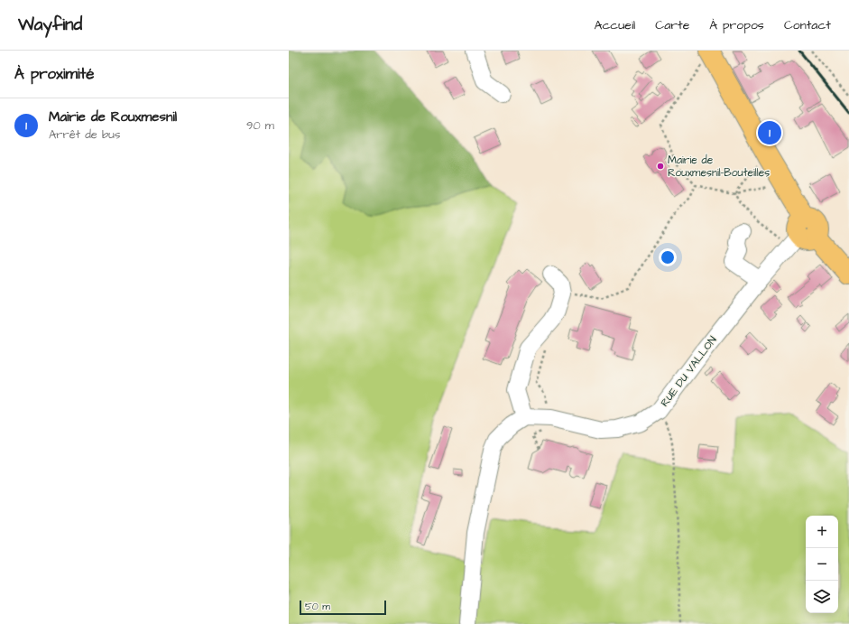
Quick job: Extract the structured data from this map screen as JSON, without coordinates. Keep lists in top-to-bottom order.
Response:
{
  "streets": {
    "street": ["RUE DU VALLON"]
  },
  "places": ["Mairie de Rouxmesnil-Bouteilles"],
  "scale_bar": "50 m",
  "page": {
    "header": "Wayfind",
    "nav": [
      "Accueil",
      "Carte",
      "À propos",
      "Contact"
    ],
    "heading": "À proximité",
    "list": [
      {
        "mark": "1",
        "name": "Mairie de Rouxmesnil",
        "note": "Arrêt de bus",
        "value": "90 m"
      }
    ],
    "pins": "1",
    "map_buttons": ["+", "−"],
    "scale": "50 m"
  }
}
